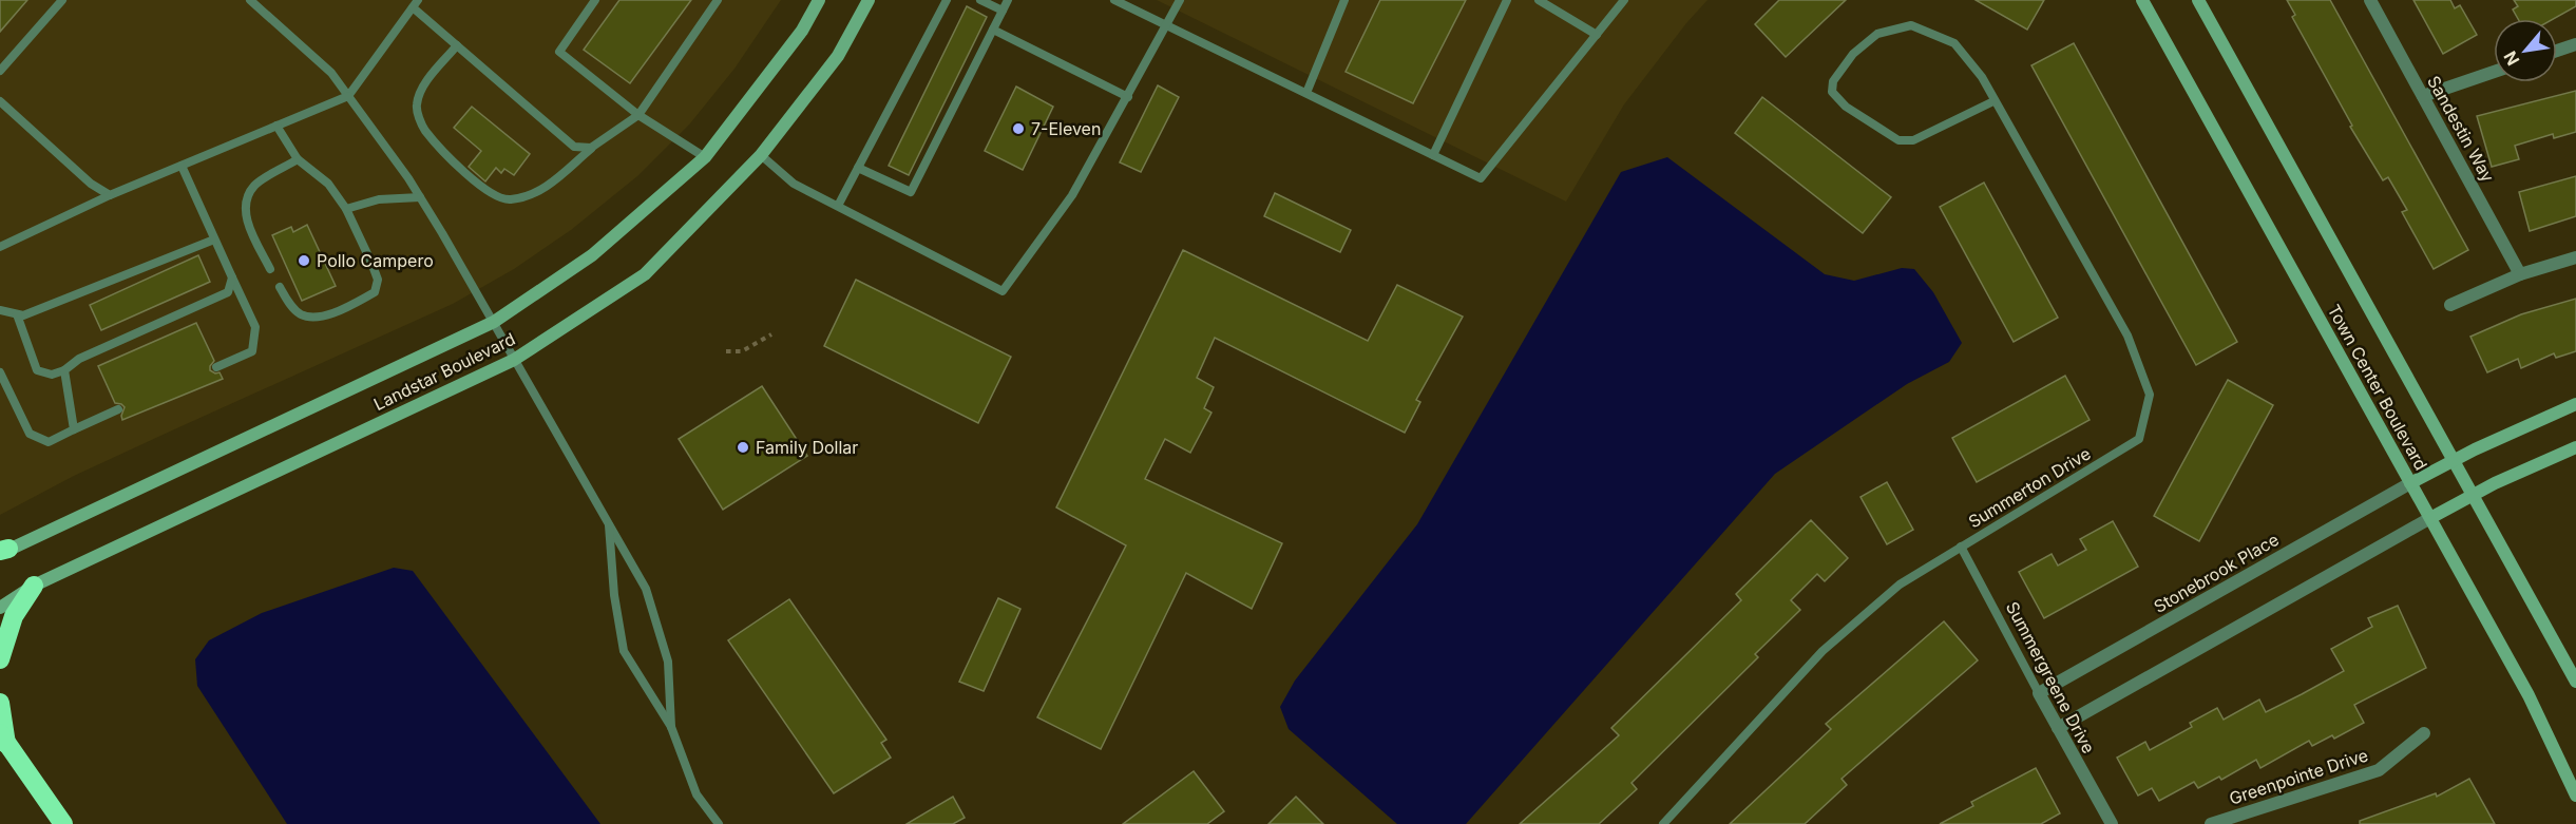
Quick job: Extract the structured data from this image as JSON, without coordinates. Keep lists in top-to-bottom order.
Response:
{
  "streets": {
    "main road": ["Landstar Boulevard", "Town Center Boulevard"],
    "street": [
      "Sandestin Way",
      "Stonebrook Place",
      "Summergreene Drive",
      "Greenpointe Drive"
    ],
    "lane": ["Summerton Drive"]
  },
  "crossings": [
    ["Town Center Boulevard", "Stonebrook Place"],
    ["Summerton Drive", "Summergreene Drive"],
    ["Stonebrook Place", "Summergreene Drive"]
  ],
  "places": ["7-Eleven", "Pollo Campero", "Family Dollar"],
  "north": "bottom left"
}
